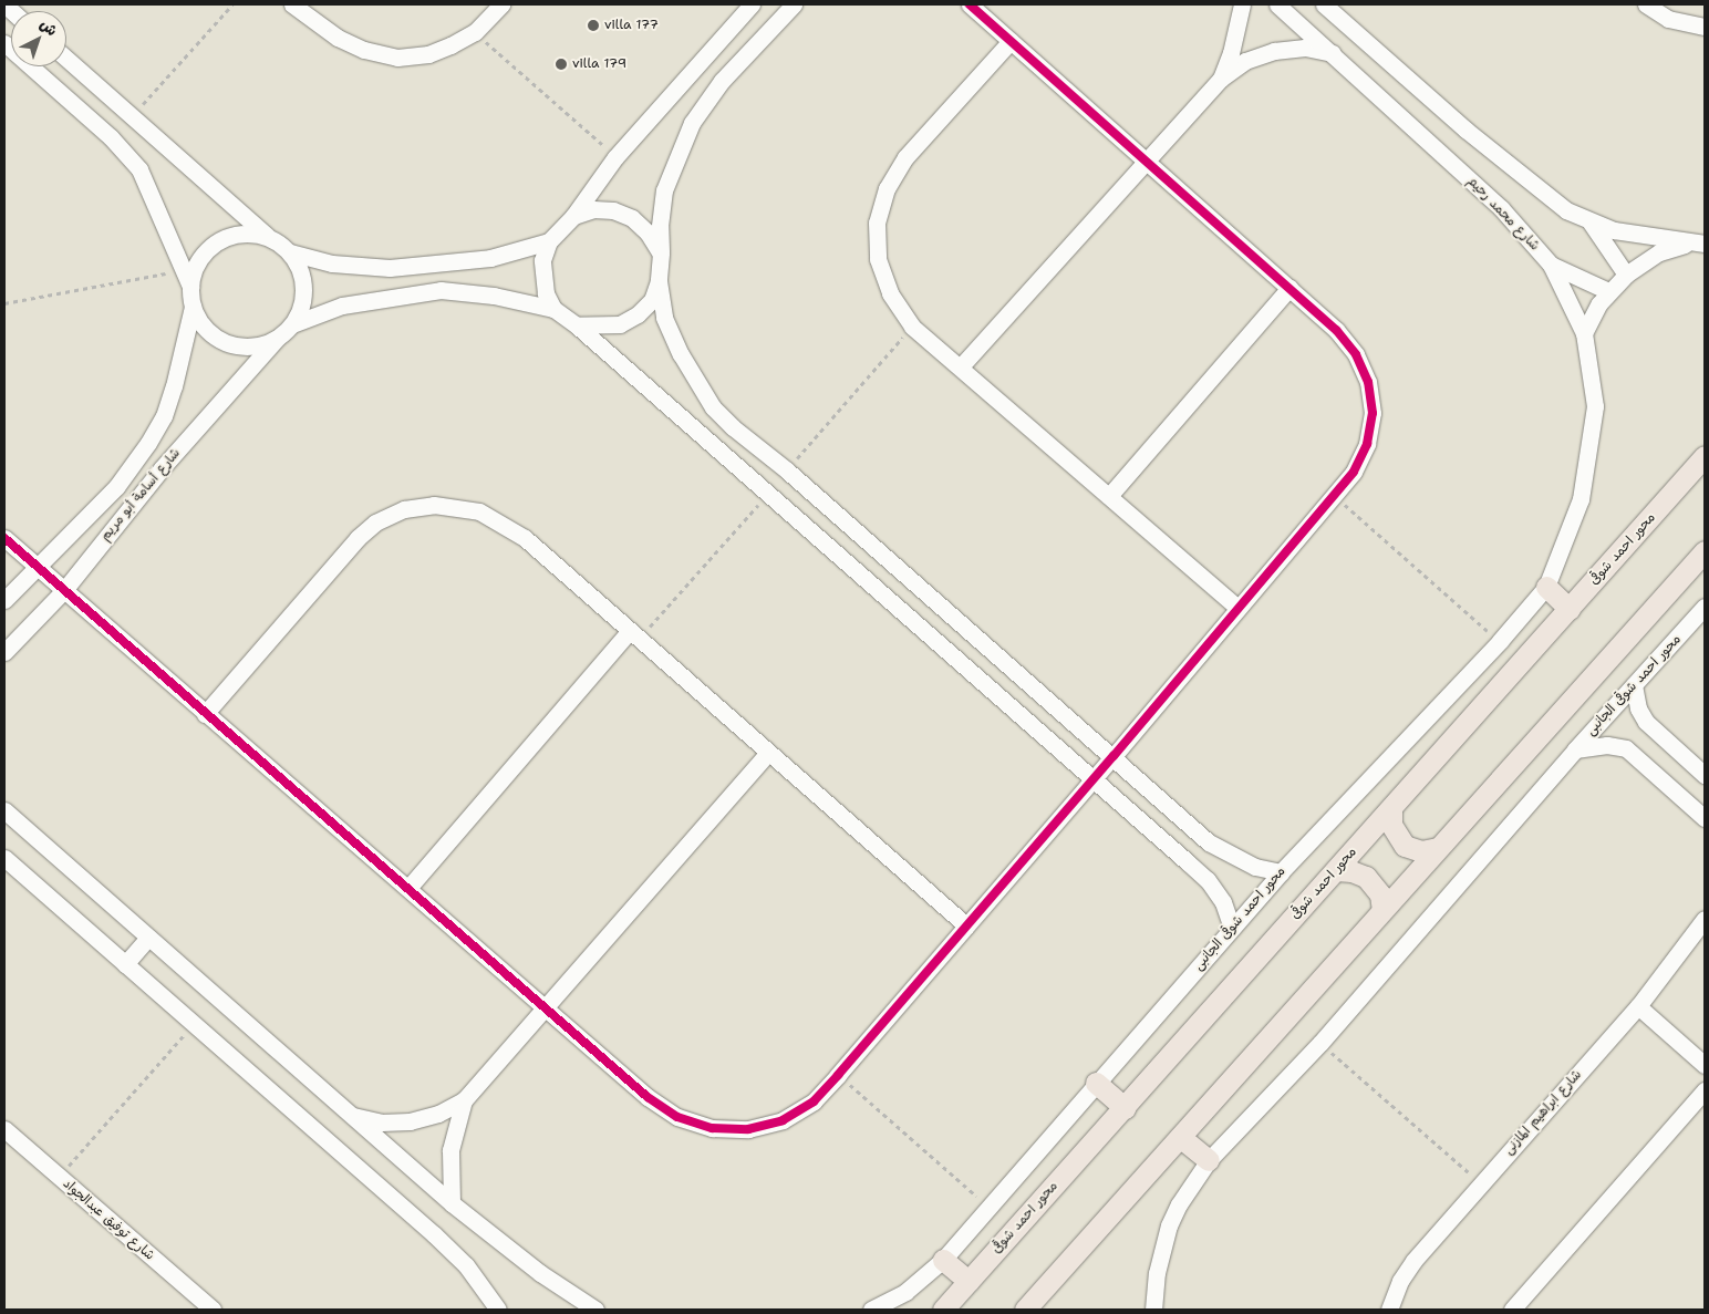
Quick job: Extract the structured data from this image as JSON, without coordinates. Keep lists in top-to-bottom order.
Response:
{
  "streets": {
    "main road": ["محور احمد شوقى"],
    "street": [
      "شارع محمد رحيم",
      "شارع أسامة أبو مريم",
      "محور احمد شوقى الجانبى",
      "شارع ابراهيم المازنى",
      "شارع توفيق عبدالجواد"
    ]
  },
  "crossings": [
    ["شارع محمد رحيم", "محور احمد شوقى الجانبى"]
  ],
  "places": ["villa 177", "villa 179"],
  "north": "top right"
}
